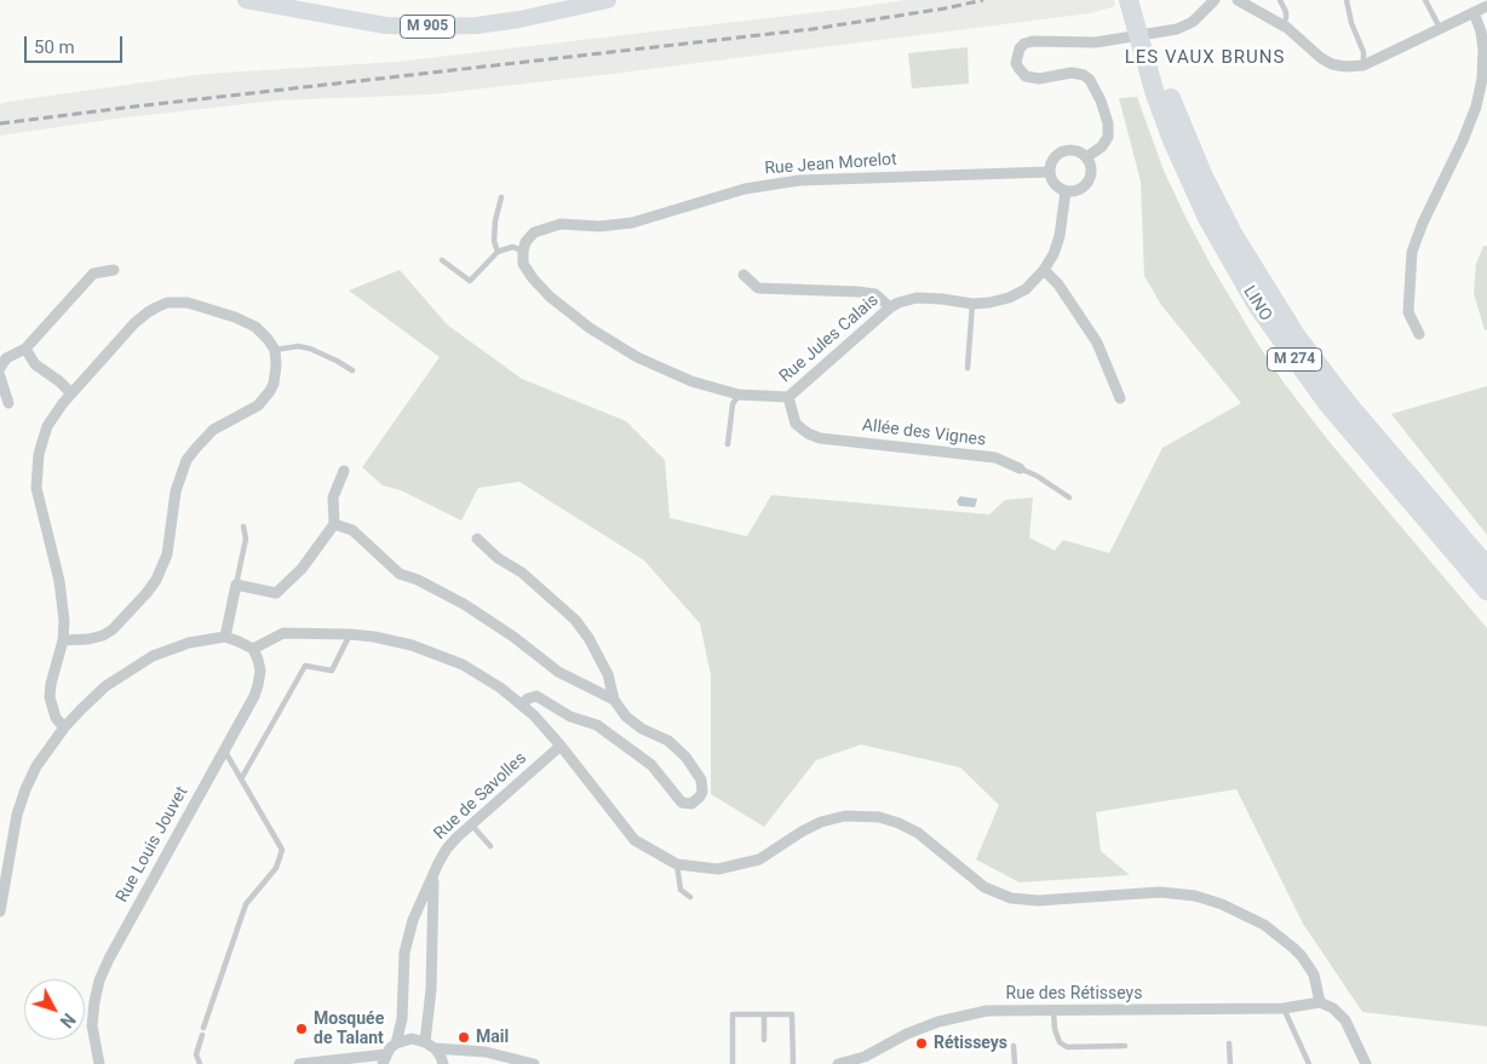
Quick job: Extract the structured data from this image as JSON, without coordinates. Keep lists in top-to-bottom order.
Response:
{
  "streets": {
    "highway": ["LINO", "M 274"],
    "main road": ["M 905"],
    "street": [
      "Rue Jean Morelot",
      "Rue Jules Calais",
      "Allée des Vignes",
      "Rue de Savolles",
      "Rue Louis Jouvet",
      "Rue des Rétisseys"
    ]
  },
  "crossings": [
    ["Rue Jean Morelot", "Rue Jules Calais"],
    ["Rue Jules Calais", "Allée des Vignes"]
  ],
  "districts": ["LES VAUX BRUNS"],
  "places": ["Mosquée de Talant", "Mail", "Rétisseys"],
  "scale_bar": "50 m",
  "north": "bottom right"
}
